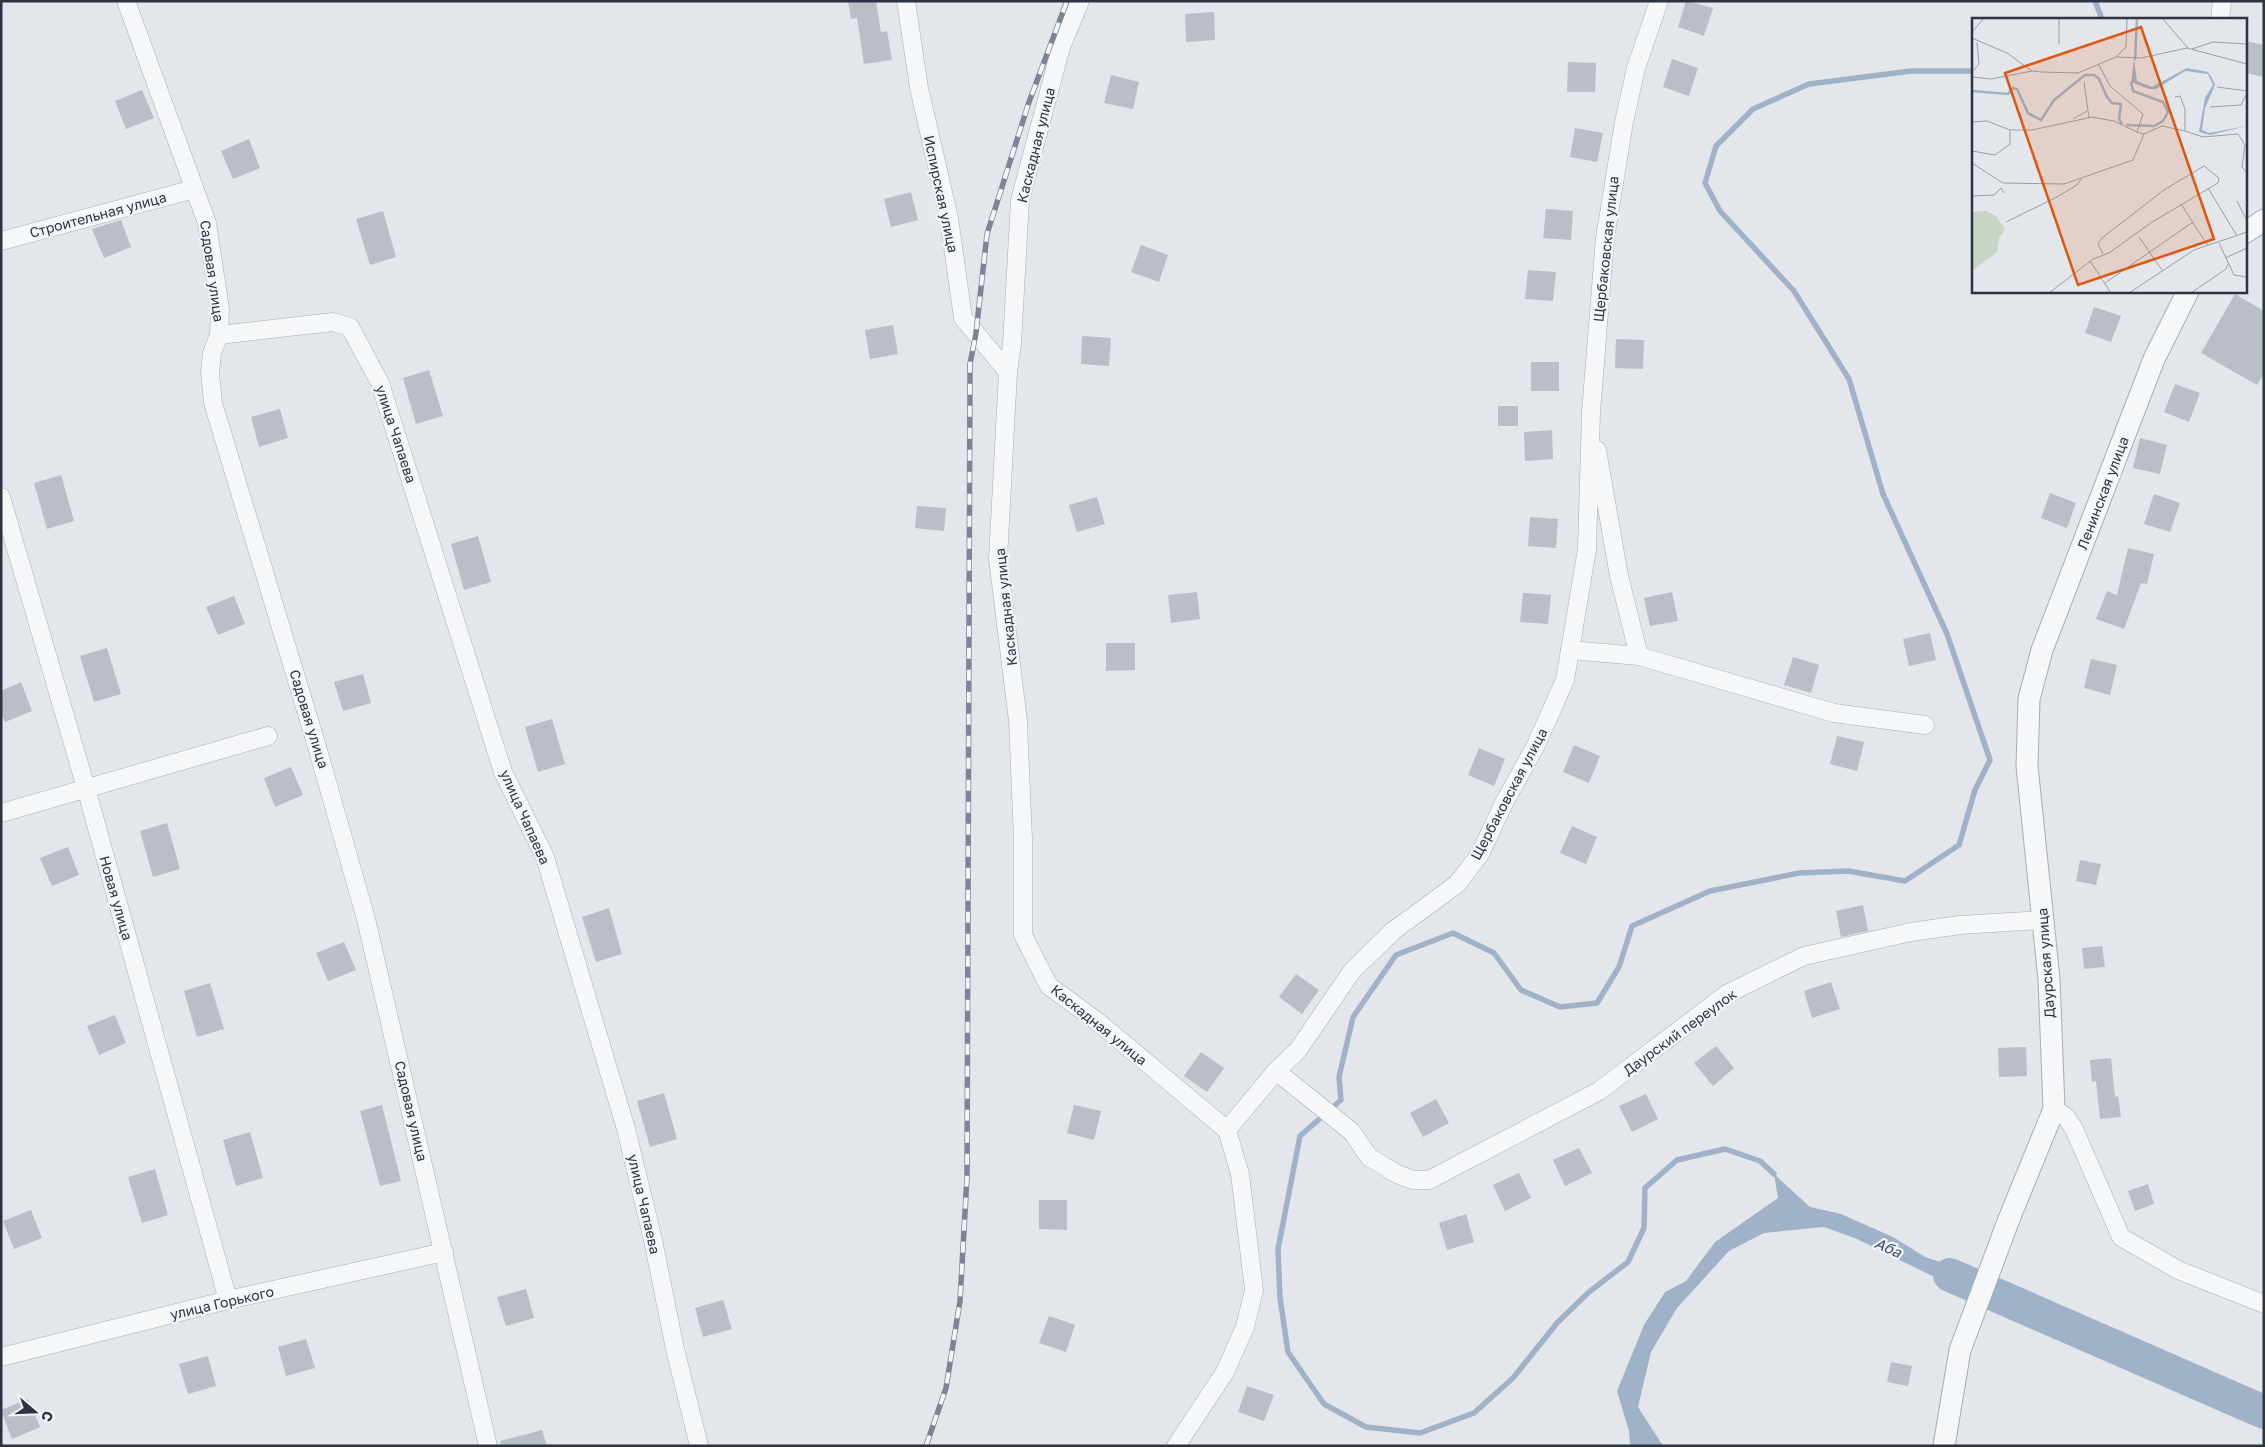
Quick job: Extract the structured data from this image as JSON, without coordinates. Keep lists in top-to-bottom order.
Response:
{
  "streets": {
    "street": [
      "Каскадная улица",
      "Испирская улица",
      "Строительная улица",
      "Щербаковская улица",
      "Садовая улица",
      "улица Чапаева",
      "Ленинская улица",
      "Новая улица",
      "Даурская улица",
      "Даурский переулок",
      "улица Горького"
    ]
  },
  "crossings": [
    ["Каскадная улица", "Испирская улица"],
    ["Каскадная улица", "Щербаковская улица"],
    ["Строительная улица", "Садовая улица"],
    ["Щербаковская улица", "Даурский переулок"],
    ["Садовая улица", "улица Чапаева"],
    ["Садовая улица", "улица Горького"],
    ["Ленинская улица", "Даурская улица"],
    ["Новая улица", "улица Горького"],
    ["Даурская улица", "Даурский переулок"]
  ],
  "water": ["Аба"],
  "north": "right"
}
